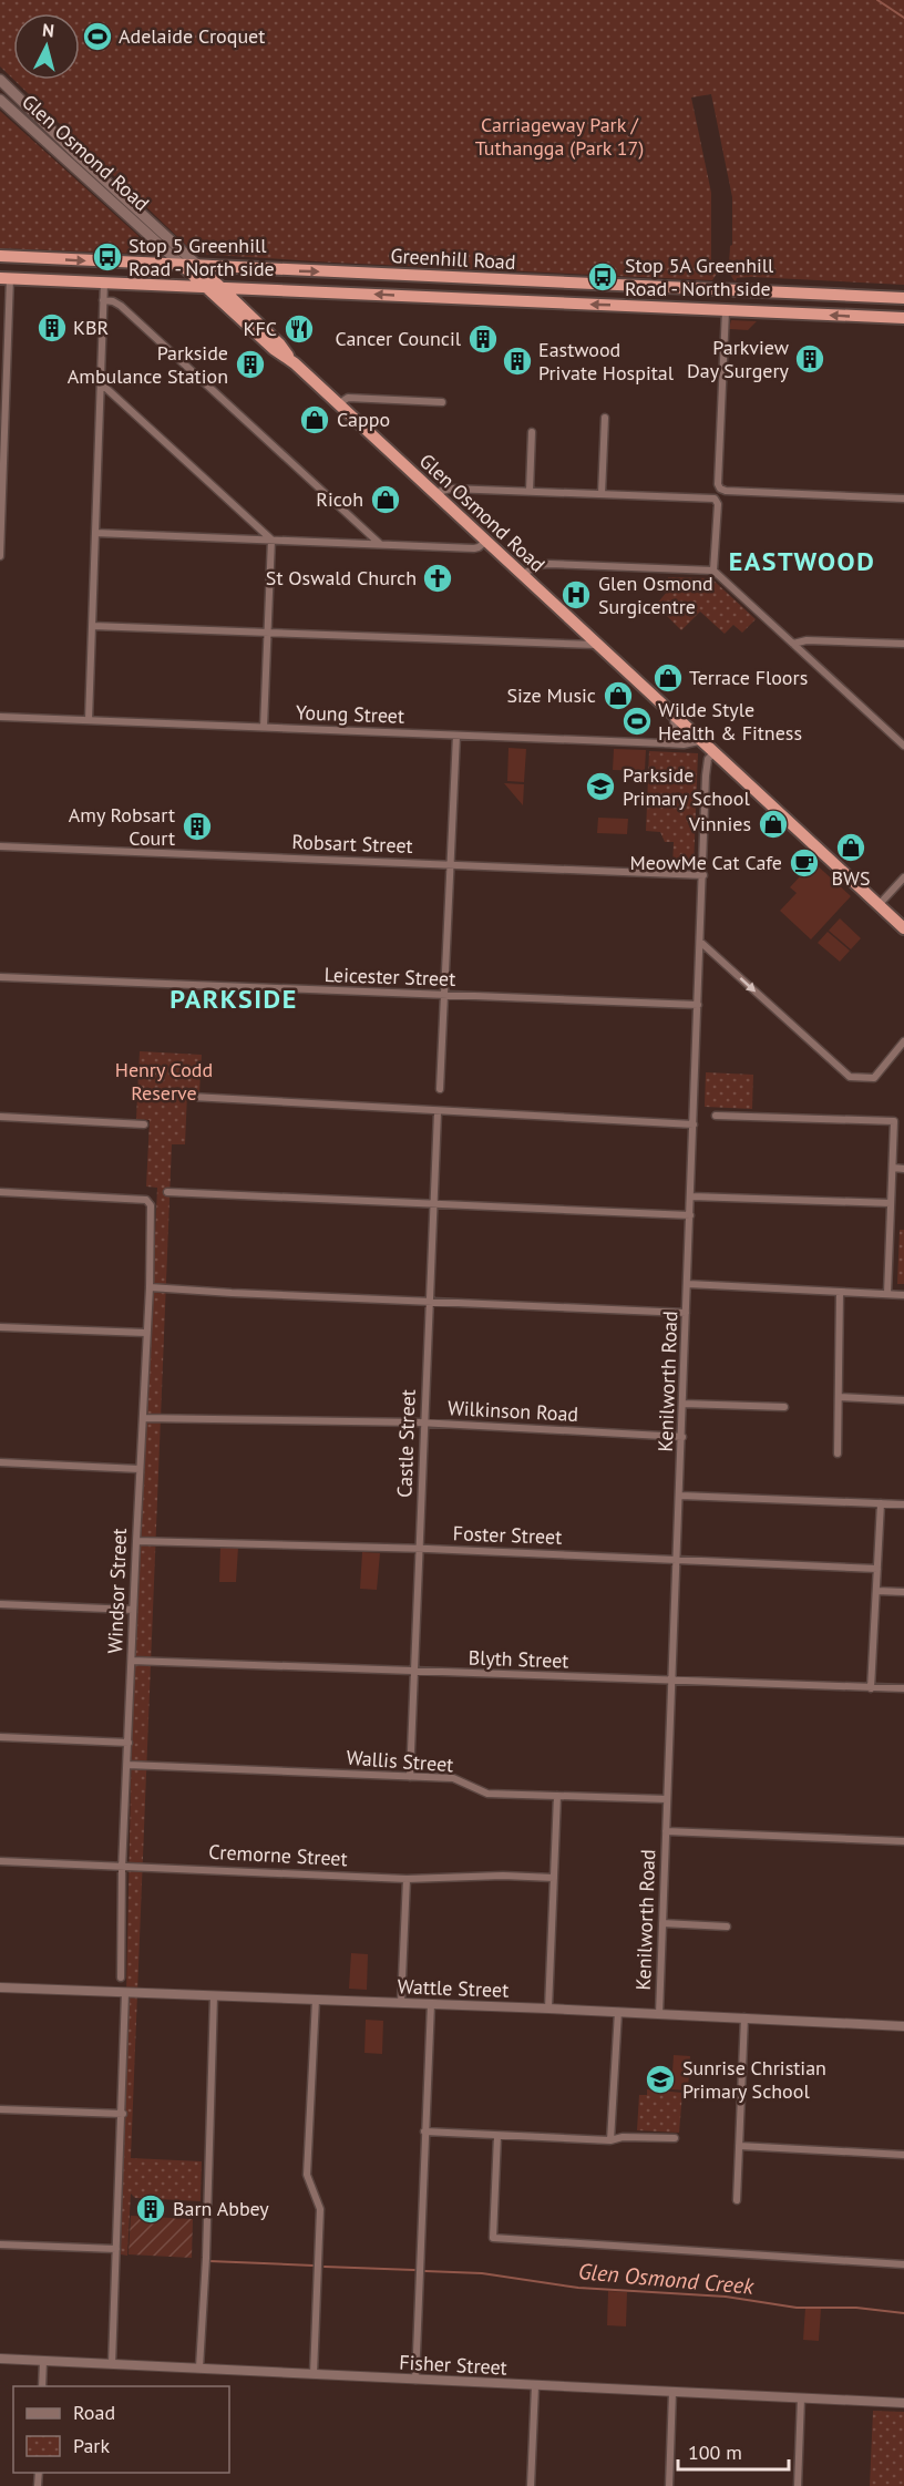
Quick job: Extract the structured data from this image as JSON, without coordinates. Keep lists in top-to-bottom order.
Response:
{
  "streets": {
    "highway": ["Glen Osmond Road", "Greenhill Road"],
    "street": [
      "Young Street",
      "Robsart Street",
      "Leicester Street",
      "Kenilworth Road",
      "Wilkinson Road",
      "Castle Street",
      "Foster Street",
      "Windsor Street",
      "Blyth Street",
      "Wallis Street",
      "Cremorne Street",
      "Wattle Street",
      "Fisher Street"
    ]
  },
  "crossings": [
    ["Glen Osmond Road", "Greenhill Road"],
    ["Glen Osmond Road", "Young Street"],
    ["Glen Osmond Road", "Kenilworth Road"],
    ["Robsart Street", "Kenilworth Road"],
    ["Leicester Street", "Kenilworth Road"],
    ["Kenilworth Road", "Wilkinson Road"],
    ["Kenilworth Road", "Foster Street"],
    ["Kenilworth Road", "Blyth Street"],
    ["Kenilworth Road", "Wallis Street"],
    ["Kenilworth Road", "Wattle Street"],
    ["Wilkinson Road", "Castle Street"],
    ["Wilkinson Road", "Windsor Street"],
    ["Castle Street", "Foster Street"],
    ["Castle Street", "Blyth Street"],
    ["Castle Street", "Wallis Street"],
    ["Foster Street", "Windsor Street"],
    ["Windsor Street", "Blyth Street"],
    ["Windsor Street", "Wallis Street"],
    ["Windsor Street", "Cremorne Street"]
  ],
  "districts": ["EASTWOOD", "PARKSIDE"],
  "water": ["Glen Osmond Creek"],
  "parks": ["Carriageway Park / Tuthangga (Park 17)", "Henry Codd Reserve"],
  "places": {
    "sports": ["Adelaide Croquet", "Wilde Style Health & Fitness"],
    "bus stop": ["Stop 5 Greenhill Road - North side", "Stop 5A Greenhill Road - North side"],
    "building": [
      "KBR",
      "Cancer Council",
      "Parkview Day Surgery",
      "Eastwood Private Hospital",
      "Parkside Ambulance Station",
      "Amy Robsart Court",
      "Barn Abbey"
    ],
    "restaurant": ["KFC"],
    "shop": [
      "Cappo",
      "Ricoh",
      "Terrace Floors",
      "Size Music",
      "Vinnies",
      "BWS"
    ],
    "church": ["St Oswald Church"],
    "hospital": ["Glen Osmond Surgicentre"],
    "school or university": ["Parkside Primary School", "Sunrise Christian Primary School"],
    "cafe": ["MeowMe Cat Cafe"]
  },
  "legend": ["Road", "Park"],
  "scale_bar": "100 m",
  "north": "top"
}
